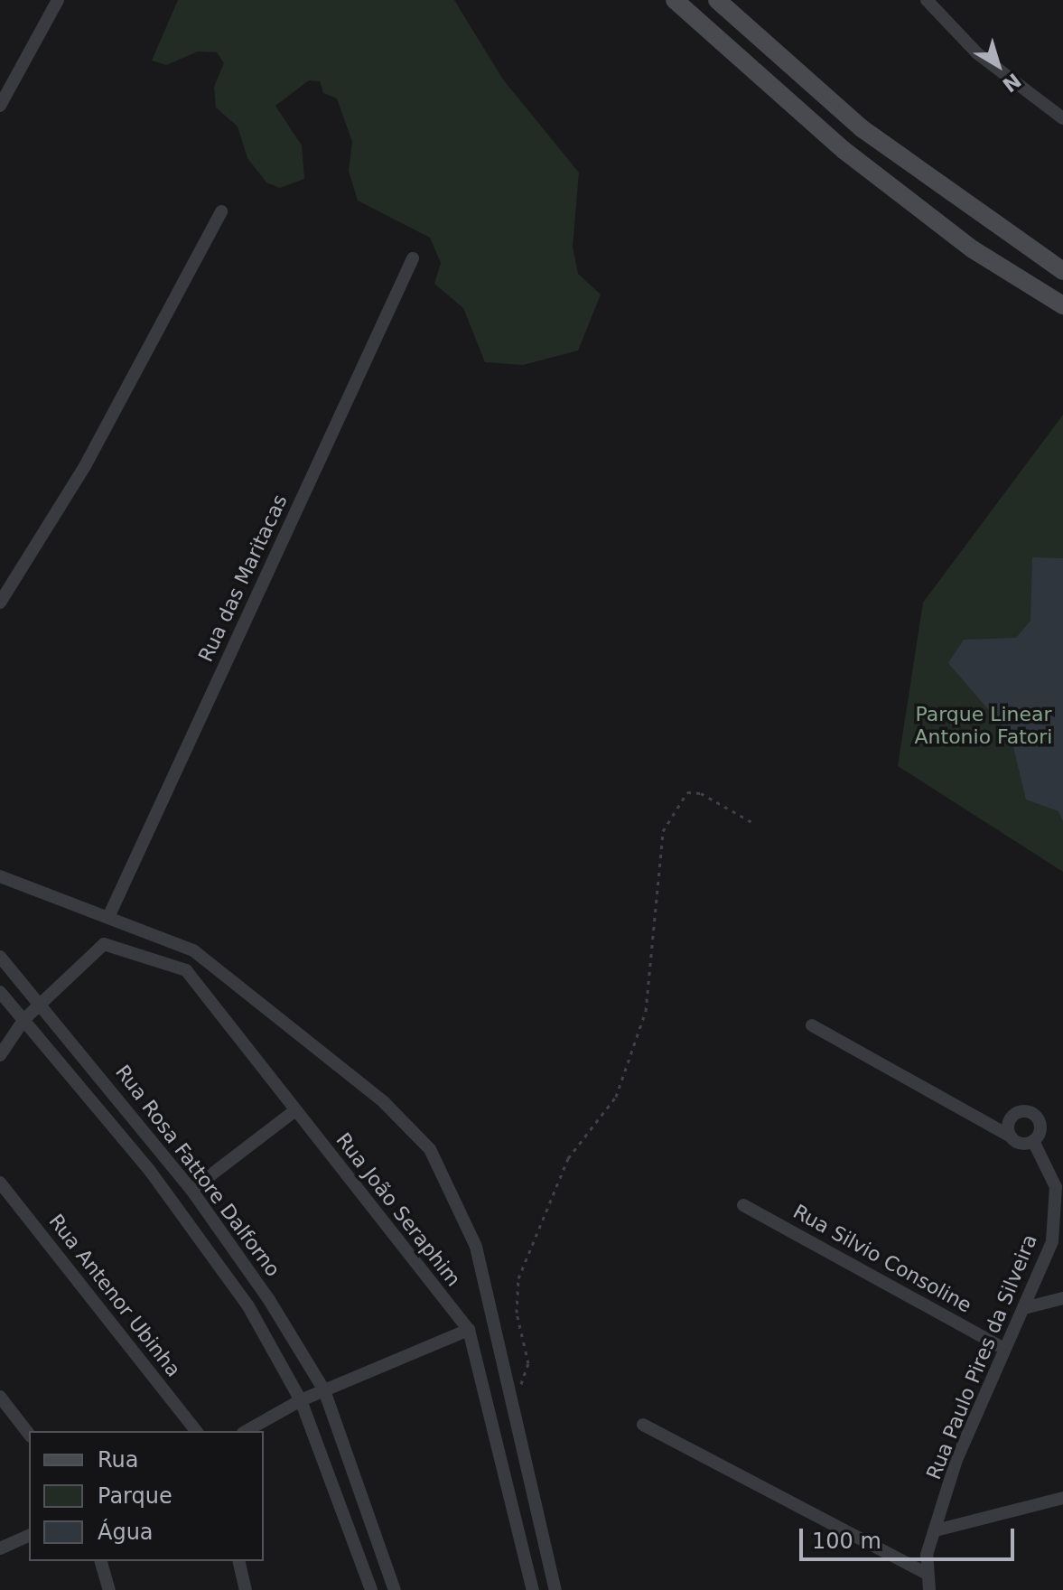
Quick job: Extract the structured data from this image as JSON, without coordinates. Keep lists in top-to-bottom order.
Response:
{
  "streets": {
    "street": [
      "Rua das Maritacas",
      "Rua Rosa Fattore Dalforno",
      "Rua João Seraphim",
      "Rua Silvio Consoline",
      "Rua Antenor Ubinha",
      "Rua Paulo Pires da Silveira"
    ]
  },
  "crossings": [
    ["Rua Rosa Fattore Dalforno", "Rua João Seraphim"],
    ["Rua Silvio Consoline", "Rua Paulo Pires da Silveira"]
  ],
  "parks": ["Parque Linear Antonio Fatori"],
  "legend": ["Rua", "Parque", "Água"],
  "scale_bar": "100 m",
  "north": "bottom right"
}
